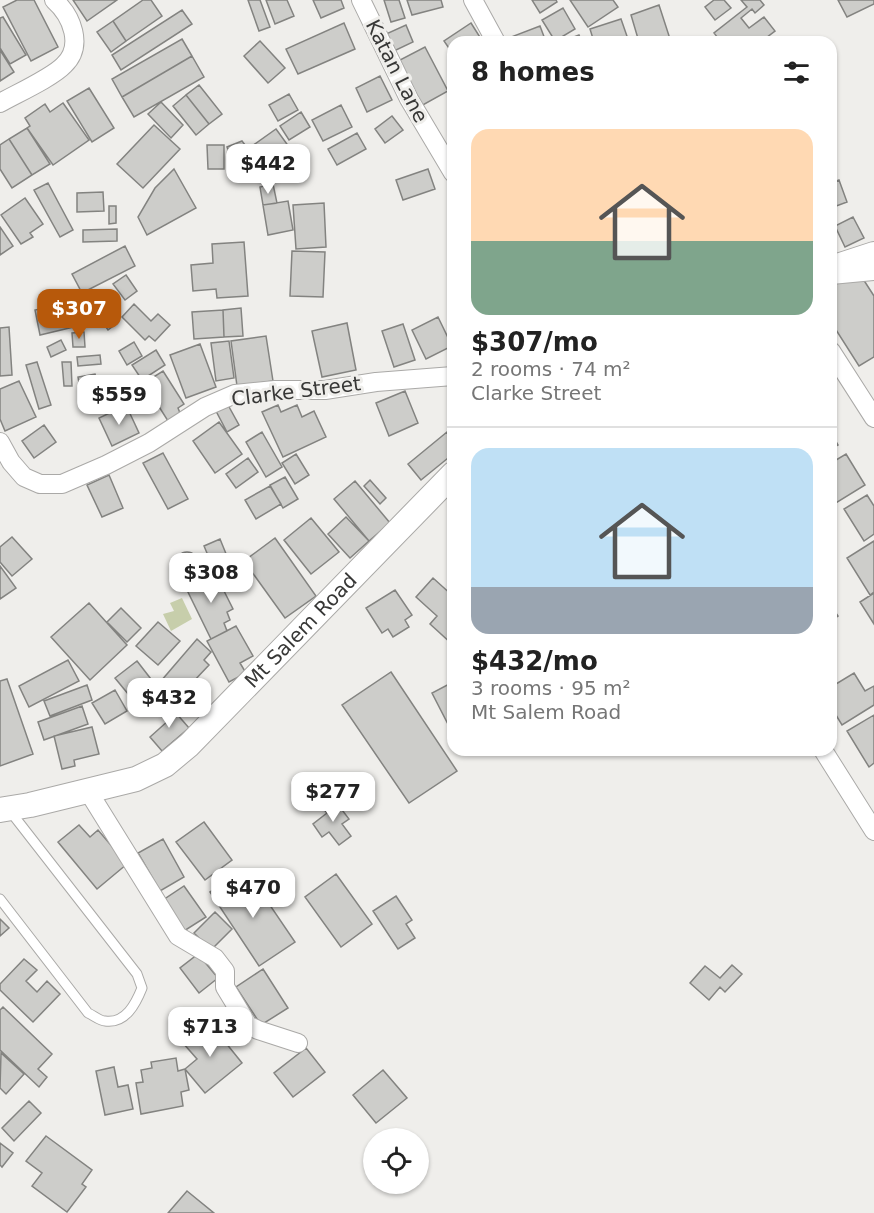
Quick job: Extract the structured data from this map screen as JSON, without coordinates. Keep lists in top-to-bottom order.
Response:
{
  "streets": {
    "street": ["Katan Lane", "Clarke Street", "Mt Salem Road"]
  },
  "page": {
    "heading": "8 homes",
    "list": [
      {
        "name": "$307/mo",
        "note": "2 rooms · 74 m² · Clarke Street"
      },
      {
        "name": "$432/mo",
        "note": "3 rooms · 95 m² · Mt Salem Road"
      }
    ],
    "price": [
      "$442",
      "$307",
      "$559",
      "$308",
      "$432",
      "$277",
      "$470",
      "$713"
    ]
  }
}
